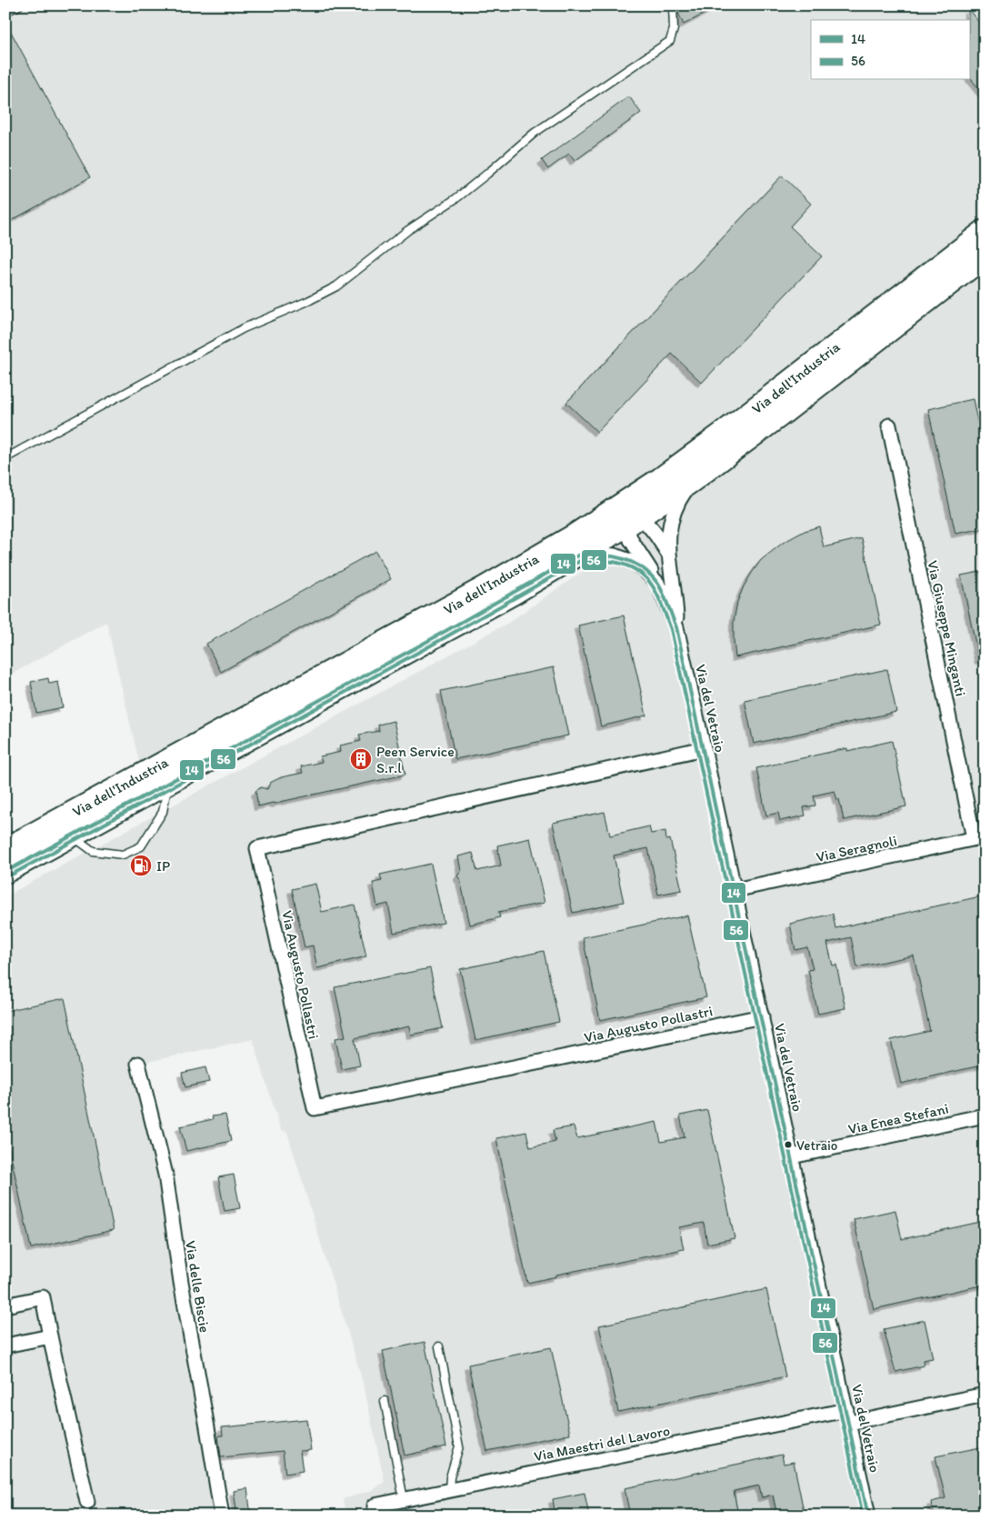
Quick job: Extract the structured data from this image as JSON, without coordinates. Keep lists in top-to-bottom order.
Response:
{
  "streets": {
    "main road": ["Via dell'Industria"],
    "street": [
      "Via Giuseppe Minganti",
      "Via del Vetraio",
      "Via Seragnoli",
      "Via Augusto Pollastri",
      "Via Enea Stefani",
      "Via delle Biscie",
      "Via Maestri del Lavoro"
    ]
  },
  "crossings": [
    ["Via dell'Industria", "Via del Vetraio"],
    ["Via Giuseppe Minganti", "Via Seragnoli"],
    ["Via del Vetraio", "Via Seragnoli"],
    ["Via del Vetraio", "Via Augusto Pollastri"],
    ["Via del Vetraio", "Via Enea Stefani"],
    ["Via del Vetraio", "Via Maestri del Lavoro"]
  ],
  "places": {
    "building": ["Peen Service S.r.l"],
    "fuel station": ["IP"],
    "other": ["Vetraio"]
  },
  "lines": ["transit line 14", "transit line 56"],
  "legend": ["14", "56"]
}
